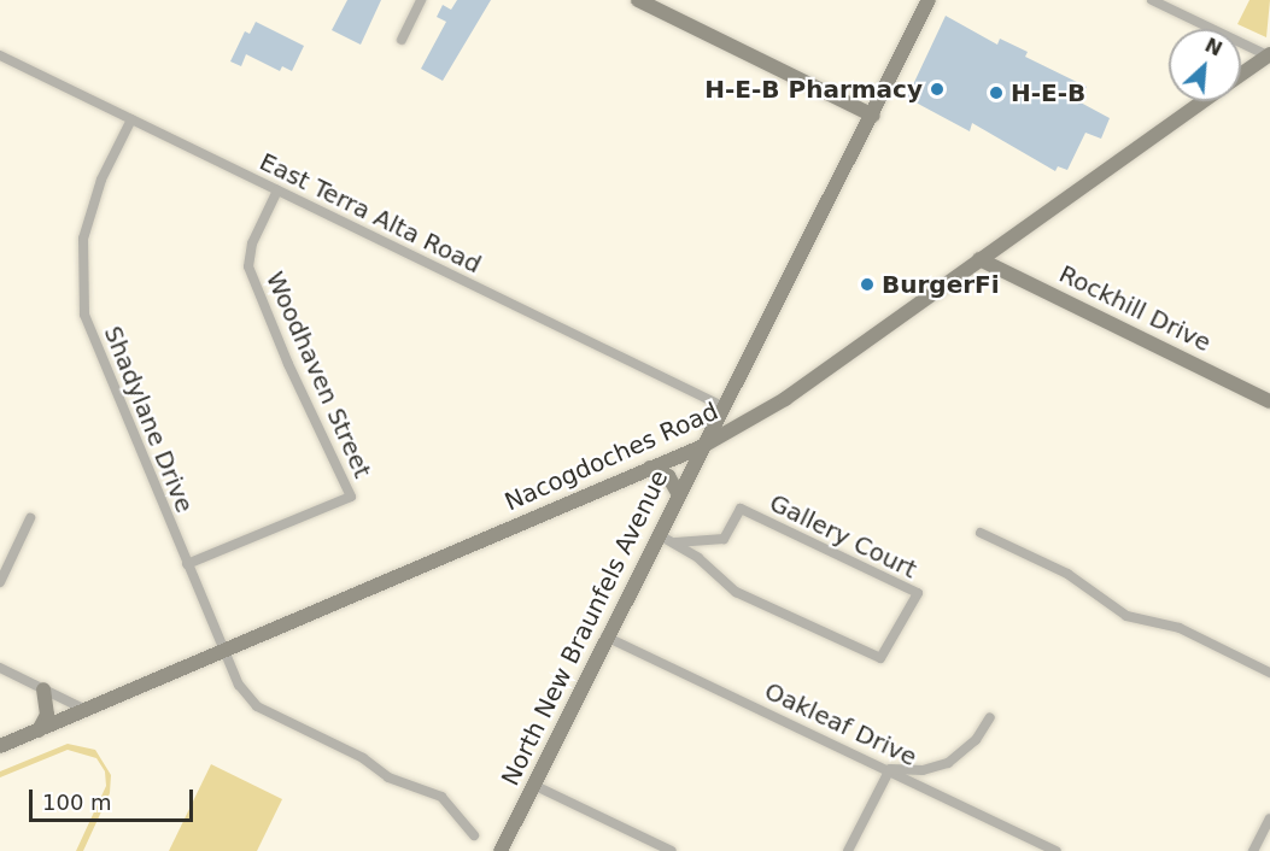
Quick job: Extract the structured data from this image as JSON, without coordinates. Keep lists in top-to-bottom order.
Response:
{
  "streets": {
    "street": [
      "East Terra Alta Road",
      "Rockhill Drive",
      "Woodhaven Street",
      "Shadylane Drive",
      "Nacogdoches Road",
      "Gallery Court",
      "North New Braunfels Avenue",
      "Oakleaf Drive"
    ]
  },
  "crossings": [
    ["East Terra Alta Road", "Woodhaven Street"],
    ["East Terra Alta Road", "Shadylane Drive"],
    ["East Terra Alta Road", "North New Braunfels Avenue"],
    ["Rockhill Drive", "Nacogdoches Road"],
    ["Woodhaven Street", "Shadylane Drive"],
    ["Shadylane Drive", "Nacogdoches Road"],
    ["Nacogdoches Road", "North New Braunfels Avenue"],
    ["Gallery Court", "North New Braunfels Avenue"],
    ["North New Braunfels Avenue", "Oakleaf Drive"]
  ],
  "places": ["H-E-B Pharmacy", "H-E-B", "BurgerFi"],
  "scale_bar": "100 m",
  "north": "top right"
}
